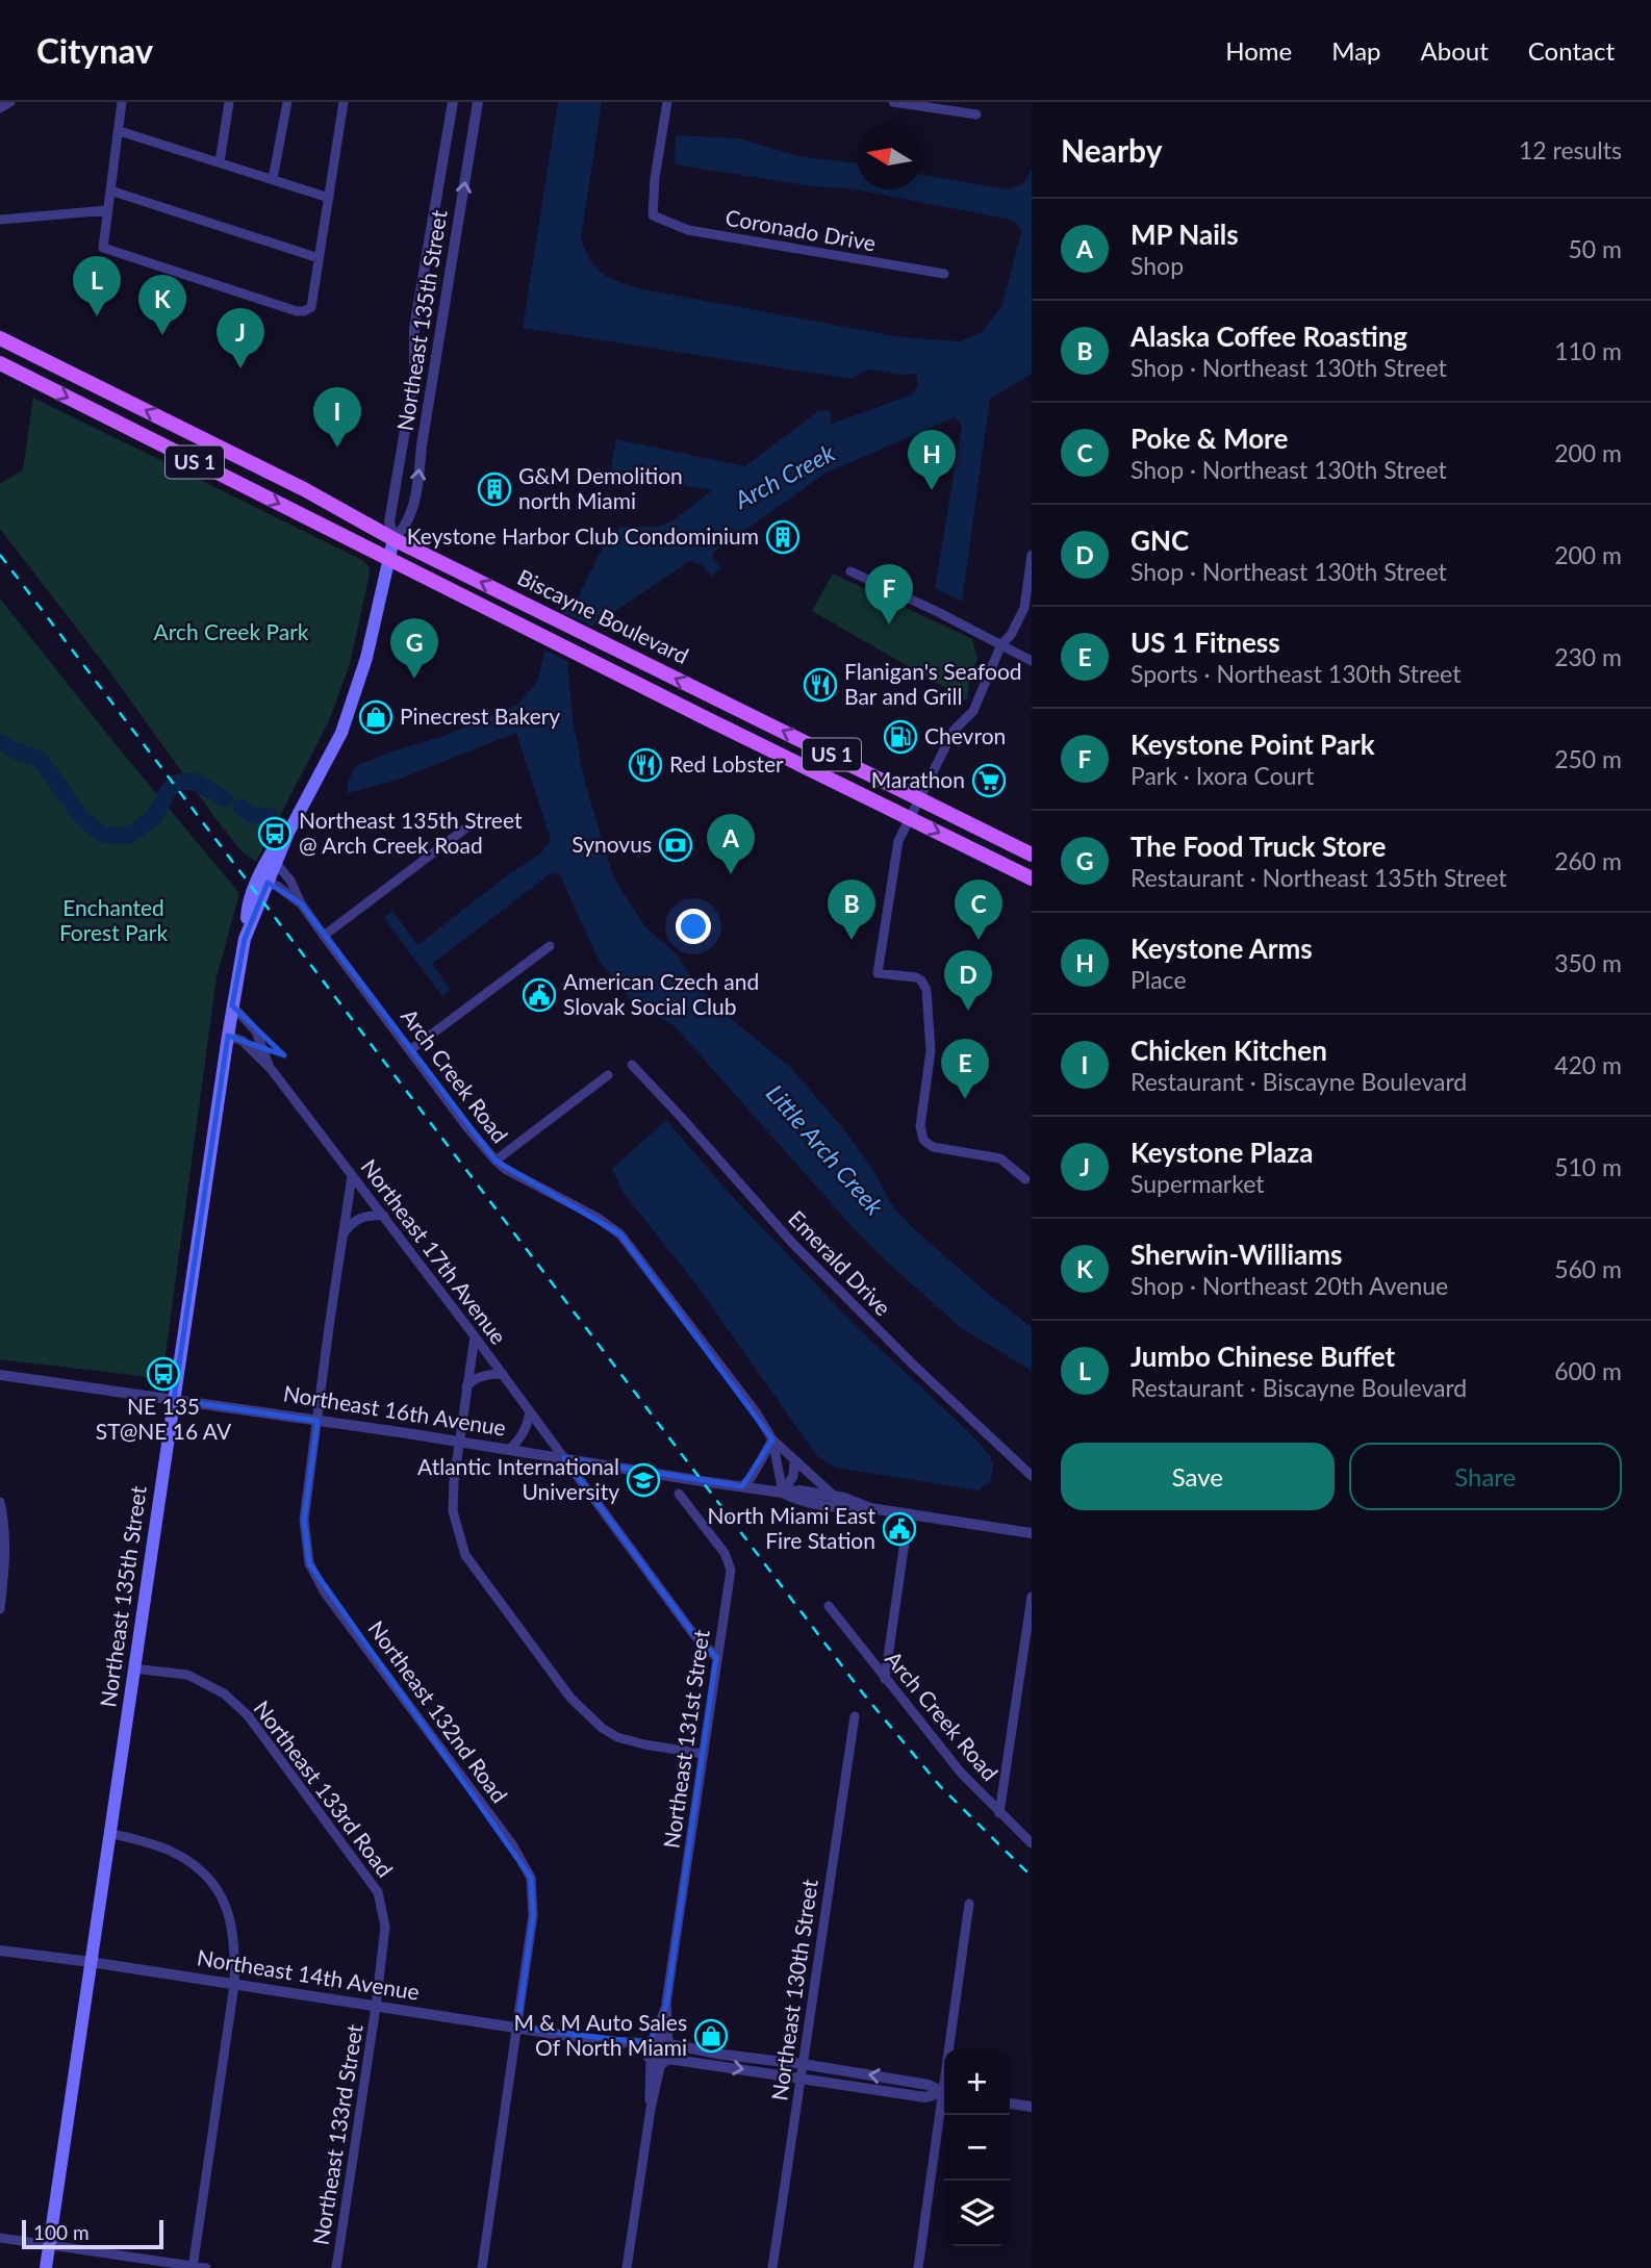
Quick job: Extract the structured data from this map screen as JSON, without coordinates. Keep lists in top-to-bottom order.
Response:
{
  "streets": {
    "main road": ["Northeast 135th Street", "US 1", "Biscayne Boulevard"],
    "street": [
      "Coronado Drive",
      "Arch Creek Road",
      "Northeast 17th Avenue",
      "Emerald Drive",
      "Northeast 16th Avenue",
      "Northeast 132nd Road",
      "Northeast 131st Street",
      "Northeast 133rd Road",
      "Northeast 14th Avenue",
      "Northeast 130th Street",
      "Northeast 133rd Street"
    ]
  },
  "crossings": [
    ["Northeast 135th Street", "Biscayne Boulevard"],
    ["Northeast 135th Street", "Arch Creek Road"],
    ["Northeast 135th Street", "Northeast 17th Avenue"],
    ["Northeast 135th Street", "Northeast 16th Avenue"],
    ["Northeast 135th Street", "Northeast 133rd Road"],
    ["Northeast 135th Street", "Northeast 14th Avenue"],
    ["Arch Creek Road", "Northeast 16th Avenue"],
    ["Northeast 17th Avenue", "Northeast 16th Avenue"],
    ["Northeast 17th Avenue", "Northeast 132nd Road"],
    ["Northeast 17th Avenue", "Northeast 131st Street"],
    ["Northeast 16th Avenue", "Northeast 132nd Road"],
    ["Northeast 132nd Road", "Northeast 14th Avenue"],
    ["Northeast 131st Street", "Northeast 14th Avenue"],
    ["Northeast 133rd Road", "Northeast 14th Avenue"],
    ["Northeast 133rd Road", "Northeast 133rd Street"],
    ["Northeast 14th Avenue", "Northeast 133rd Street"]
  ],
  "water": ["Arch Creek", "Little Arch Creek"],
  "parks": ["Arch Creek Park", "Enchanted Forest Park"],
  "places": {
    "building": ["G&M Demolition north Miami", "Keystone Harbor Club Condominium"],
    "restaurant": ["Flanigan's Seafood Bar and Grill", "Red Lobster"],
    "shop": ["Pinecrest Bakery", "M & M Auto Sales Of North Miami"],
    "fuel station": ["Chevron"],
    "supermarket": ["Marathon"],
    "bus stop": ["Northeast 135th Street @ Arch Creek Road", "NE 135 ST@NE 16 AV"],
    "bank": ["Synovus"],
    "public building": ["American Czech and Slovak Social Club", "North Miami East Fire Station"],
    "school or university": ["Atlantic International University"]
  },
  "scale_bar": "100 m",
  "north": "left",
  "page": {
    "header": "Citynav",
    "nav": [
      "Home",
      "Map",
      "About",
      "Contact"
    ],
    "heading": ["Nearby", "12 results"],
    "list": [
      {
        "mark": "A",
        "name": "MP Nails",
        "note": "Shop",
        "value": "50 m"
      },
      {
        "mark": "B",
        "name": "Alaska Coffee Roasting",
        "note": "Shop · Northeast 130th Street",
        "value": "110 m"
      },
      {
        "mark": "C",
        "name": "Poke & More",
        "note": "Shop · Northeast 130th Street",
        "value": "200 m"
      },
      {
        "mark": "D",
        "name": "GNC",
        "note": "Shop · Northeast 130th Street",
        "value": "200 m"
      },
      {
        "mark": "E",
        "name": "US 1 Fitness",
        "note": "Sports · Northeast 130th Street",
        "value": "230 m"
      },
      {
        "mark": "F",
        "name": "Keystone Point Park",
        "note": "Park · Ixora Court",
        "value": "250 m"
      },
      {
        "mark": "G",
        "name": "The Food Truck Store",
        "note": "Restaurant · Northeast 135th Street",
        "value": "260 m"
      },
      {
        "mark": "H",
        "name": "Keystone Arms",
        "note": "Place",
        "value": "350 m"
      },
      {
        "mark": "I",
        "name": "Chicken Kitchen",
        "note": "Restaurant · Biscayne Boulevard",
        "value": "420 m"
      },
      {
        "mark": "J",
        "name": "Keystone Plaza",
        "note": "Supermarket",
        "value": "510 m"
      },
      {
        "mark": "K",
        "name": "Sherwin-Williams",
        "note": "Shop · Northeast 20th Avenue",
        "value": "560 m"
      },
      {
        "mark": "L",
        "name": "Jumbo Chinese Buffet",
        "note": "Restaurant · Biscayne Boulevard",
        "value": "600 m"
      }
    ],
    "pins": [
      "L",
      "K",
      "J",
      "I",
      "H",
      "F",
      "G",
      "A",
      "B",
      "C",
      "D",
      "E"
    ],
    "buttons": ["Save", "Share"],
    "map_buttons": ["+", "−"],
    "scale": "100 m"
  }
}
